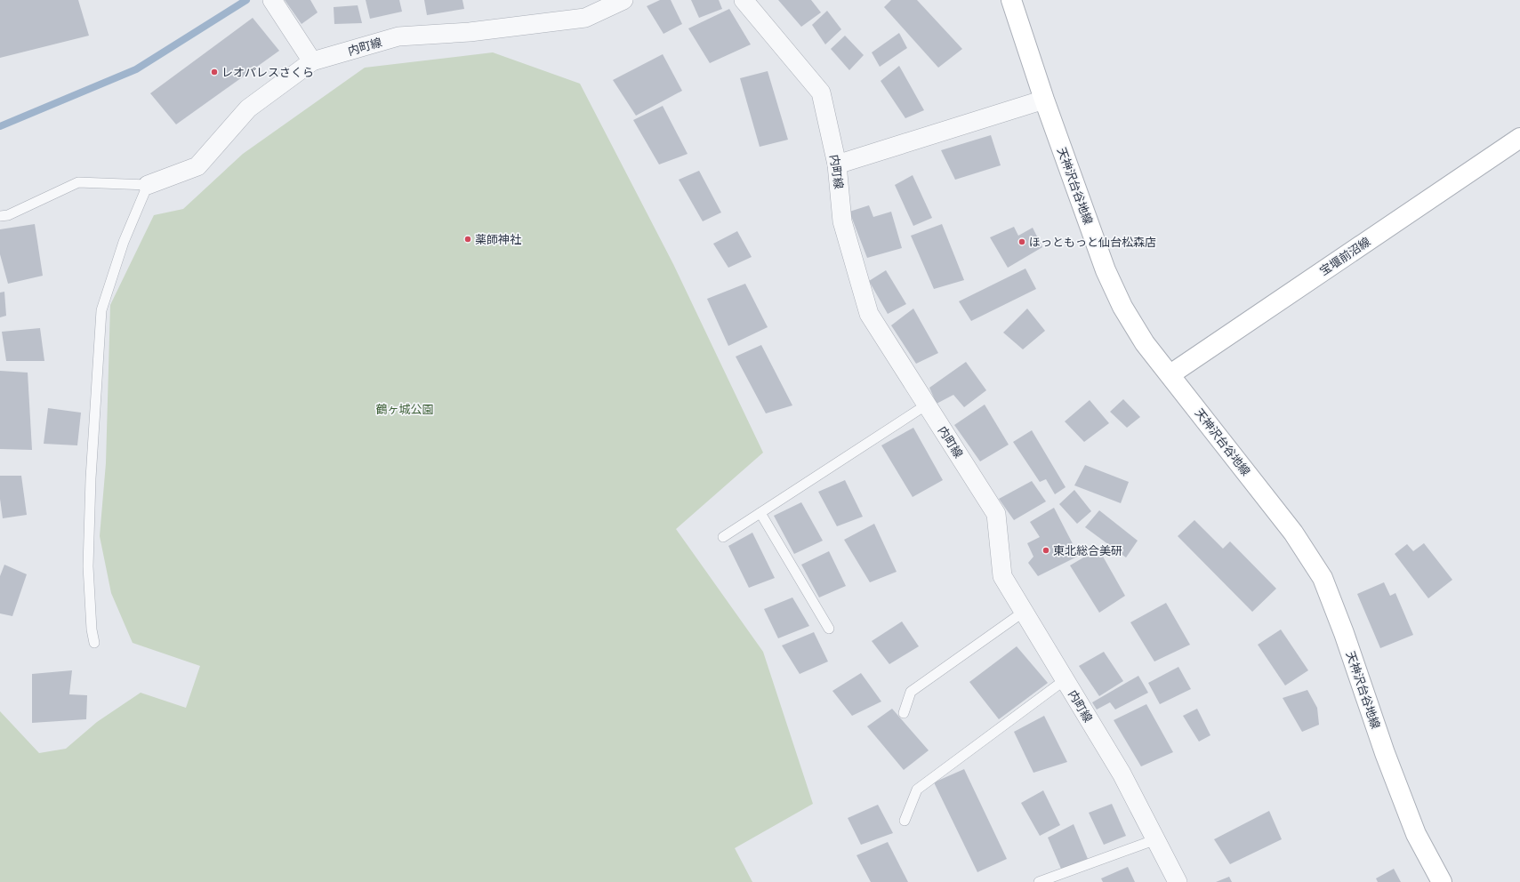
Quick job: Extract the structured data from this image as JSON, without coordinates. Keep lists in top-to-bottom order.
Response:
{
  "streets": {
    "street": ["内町線", "天神沢台谷地線", "宝堰前沼線"]
  },
  "crossings": [
    ["天神沢台谷地線", "宝堰前沼線"]
  ],
  "parks": ["鶴ヶ城公園"],
  "places": [
    "レオパレスさくら",
    "薬師神社",
    "ほっともっと仙台松森店",
    "東北総合美研"
  ]
}
